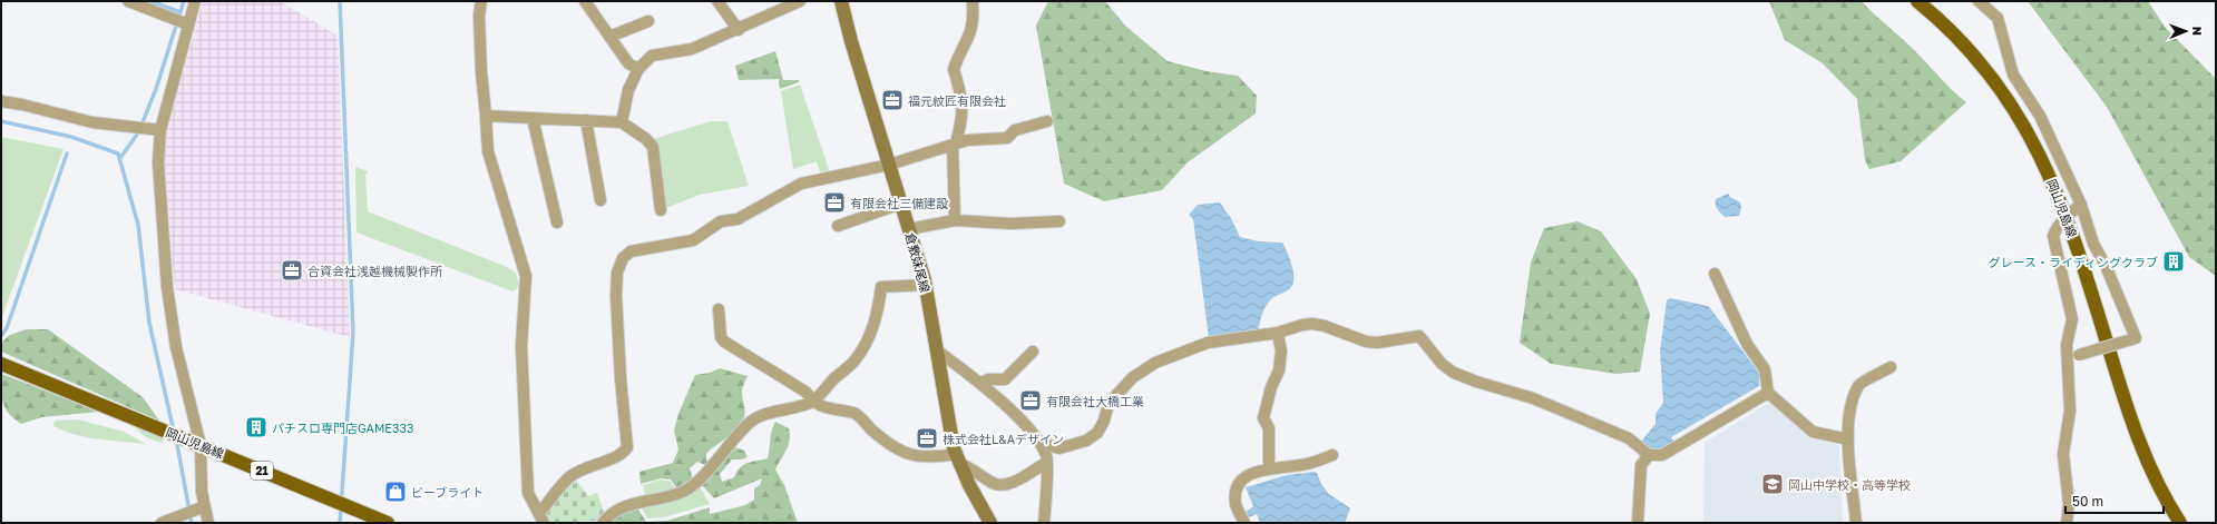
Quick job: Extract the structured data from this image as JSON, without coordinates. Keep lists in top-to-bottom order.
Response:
{
  "streets": {
    "main road": ["岡山児島線", "倉敷妹尾線", "21"]
  },
  "places": {
    "office": [
      "福元紋匠有限会社",
      "有限会社三備建設",
      "合資会社浅越機械製作所",
      "有限会社大橋工業",
      "株式会社L&Aデザイン"
    ],
    "building": ["グレース・ライディングクラブ", "パチスロ専門店GAME333"],
    "school or university": ["岡山中学校・高等学校"],
    "shop": ["ビーブライト"]
  },
  "scale_bar": "50 m",
  "north": "right"
}
